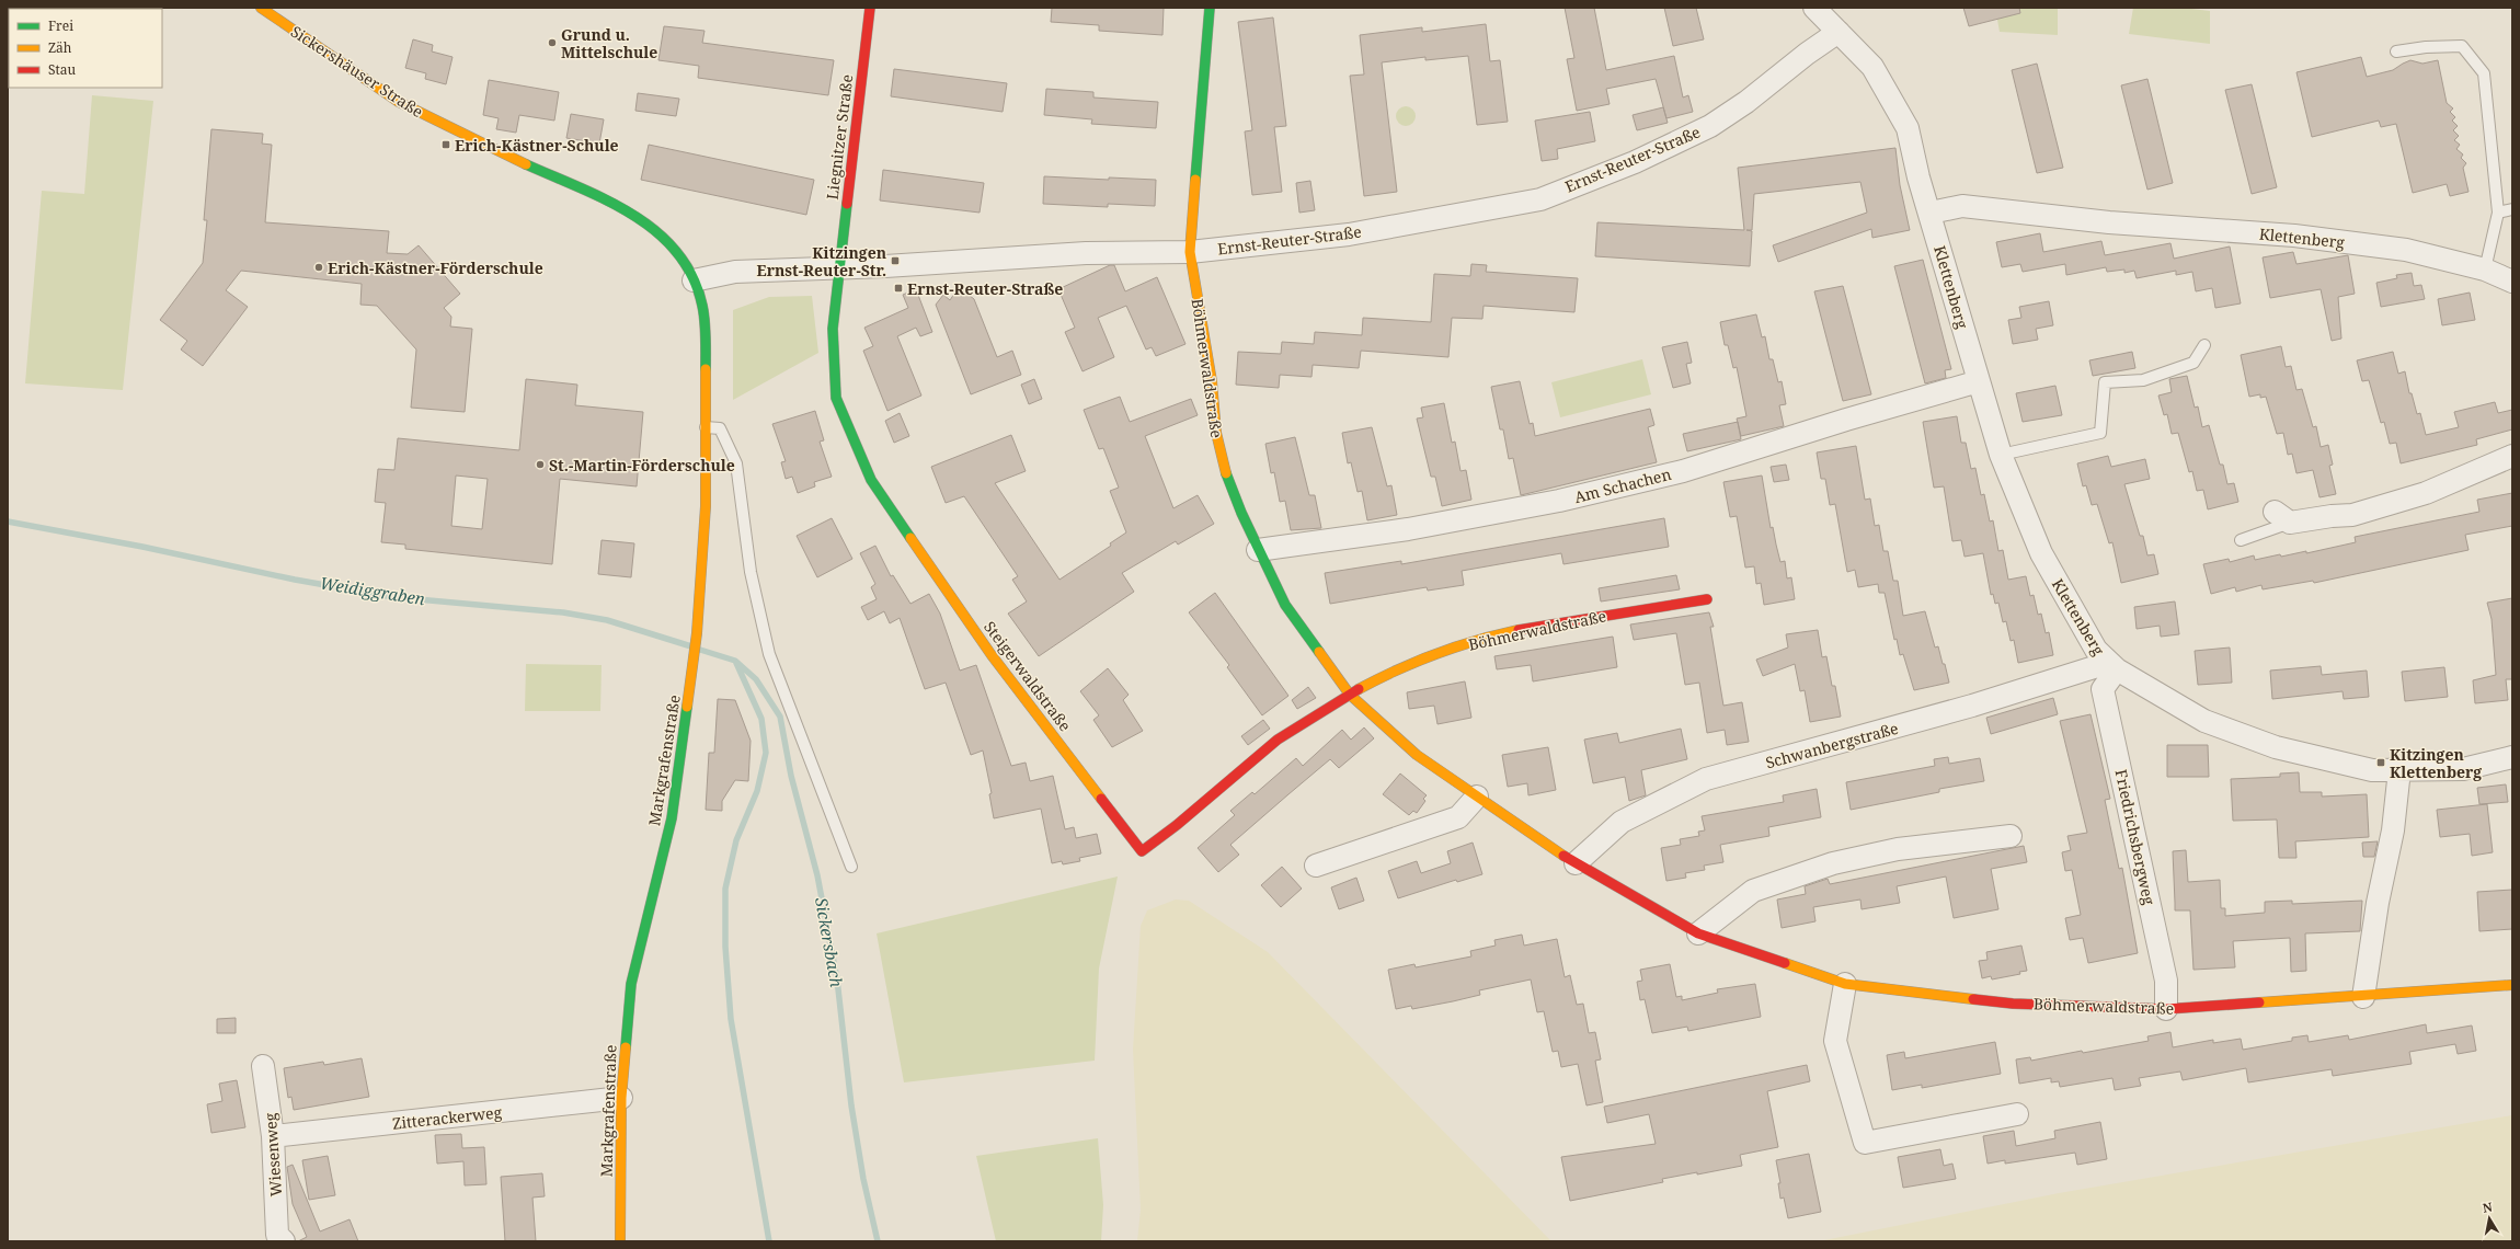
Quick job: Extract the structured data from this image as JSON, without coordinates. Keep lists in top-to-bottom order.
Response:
{
  "streets": {
    "street": [
      "Sickershäuser Straße",
      "Liegnitzer Straße",
      "Ernst-Reuter-Straße",
      "Klettenberg",
      "Böhmerwaldstraße",
      "Am Schachen",
      "Steigerwaldstraße",
      "Schwanbergstraße",
      "Markgrafenstraße",
      "Friedrichsbergweg",
      "Zitterackerweg",
      "Wiesenweg"
    ]
  },
  "crossings": [
    ["Sickershäuser Straße", "Ernst-Reuter-Straße"],
    ["Sickershäuser Straße", "Markgrafenstraße"],
    ["Liegnitzer Straße", "Ernst-Reuter-Straße"],
    ["Liegnitzer Straße", "Steigerwaldstraße"],
    ["Ernst-Reuter-Straße", "Klettenberg"],
    ["Ernst-Reuter-Straße", "Böhmerwaldstraße"],
    ["Ernst-Reuter-Straße", "Steigerwaldstraße"],
    ["Ernst-Reuter-Straße", "Markgrafenstraße"],
    ["Klettenberg", "Am Schachen"],
    ["Klettenberg", "Schwanbergstraße"],
    ["Klettenberg", "Friedrichsbergweg"],
    ["Böhmerwaldstraße", "Am Schachen"],
    ["Böhmerwaldstraße", "Steigerwaldstraße"],
    ["Böhmerwaldstraße", "Schwanbergstraße"],
    ["Böhmerwaldstraße", "Friedrichsbergweg"],
    ["Schwanbergstraße", "Friedrichsbergweg"],
    ["Markgrafenstraße", "Zitterackerweg"],
    ["Zitterackerweg", "Wiesenweg"]
  ],
  "water": ["Weidiggraben", "Sickersbach"],
  "places": {
    "other": ["Grund u. Mittelschule", "Erich-Kästner-Förderschule", "St.-Martin-Förderschule"],
    "transit": [
      "Erich-Kästner-Schule",
      "Kitzingen Ernst-Reuter-Str.",
      "Ernst-Reuter-Straße",
      "Kitzingen Klettenberg"
    ]
  },
  "legend": ["Frei", "Zäh", "Stau"],
  "north": "top"
}
